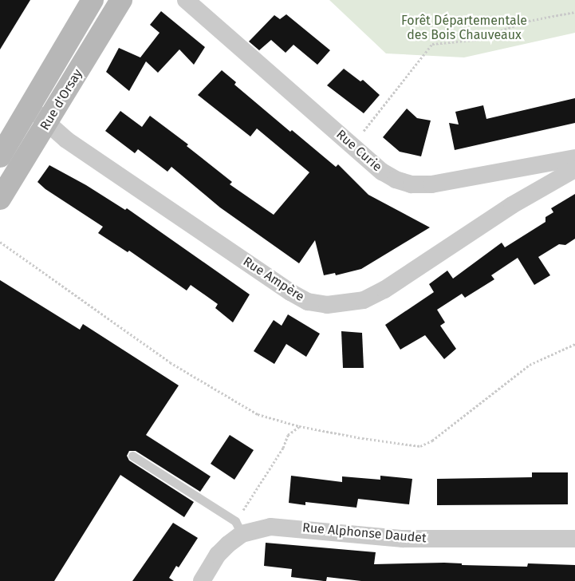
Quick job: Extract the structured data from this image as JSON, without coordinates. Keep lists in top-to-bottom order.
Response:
{
  "streets": {
    "main road": ["Rue d'Orsay"],
    "street": ["Rue Curie", "Rue Ampère", "Rue Alphonse Daudet"]
  },
  "crossings": [
    ["Rue d'Orsay", "Rue Ampère"]
  ],
  "parks": ["Forêt Départementale des Bois Chauveaux"]
}
